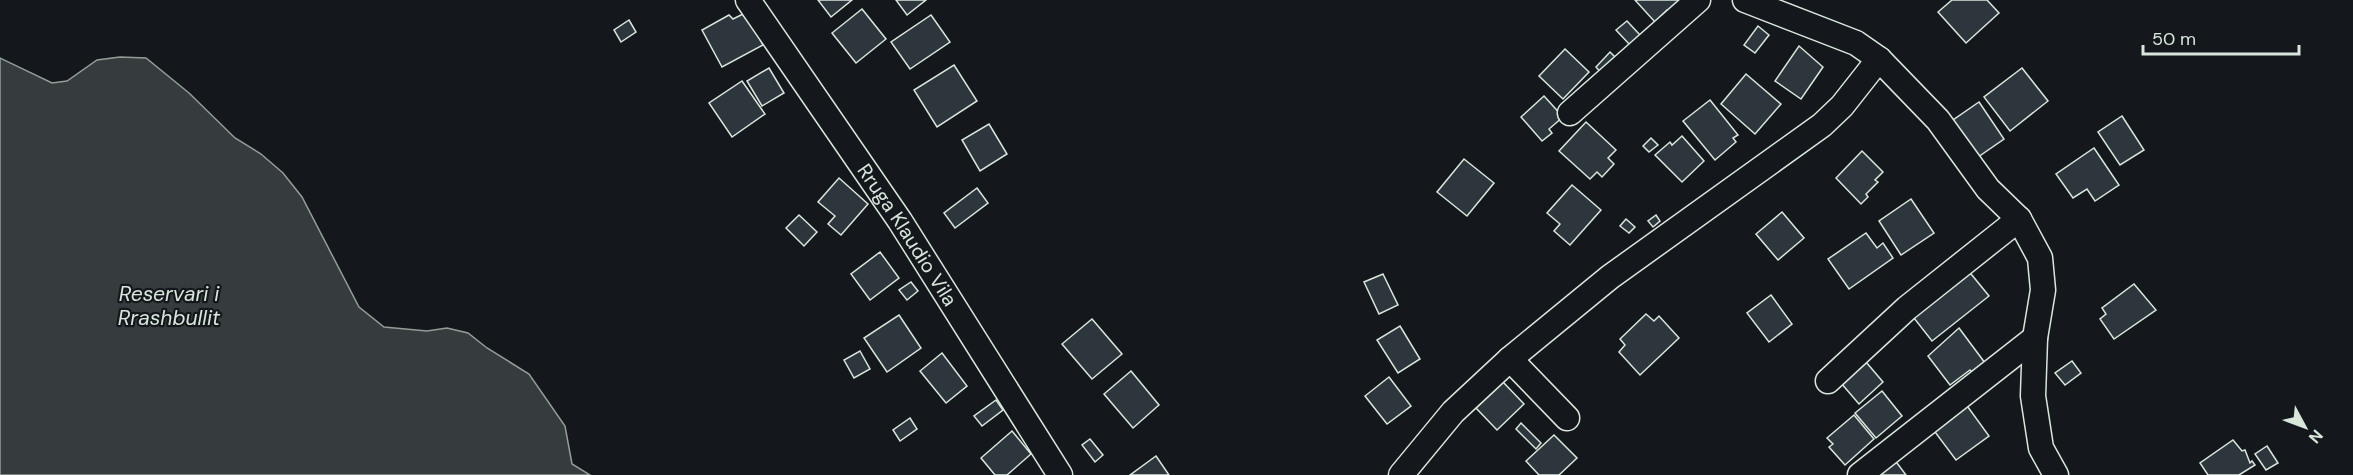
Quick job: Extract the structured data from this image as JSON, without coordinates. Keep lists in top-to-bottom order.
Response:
{
  "streets": {
    "street": ["Rruga Klaudio Vila"]
  },
  "water": ["Reservari i Rrashbullit"],
  "scale_bar": "50 m",
  "north": "bottom right"
}
